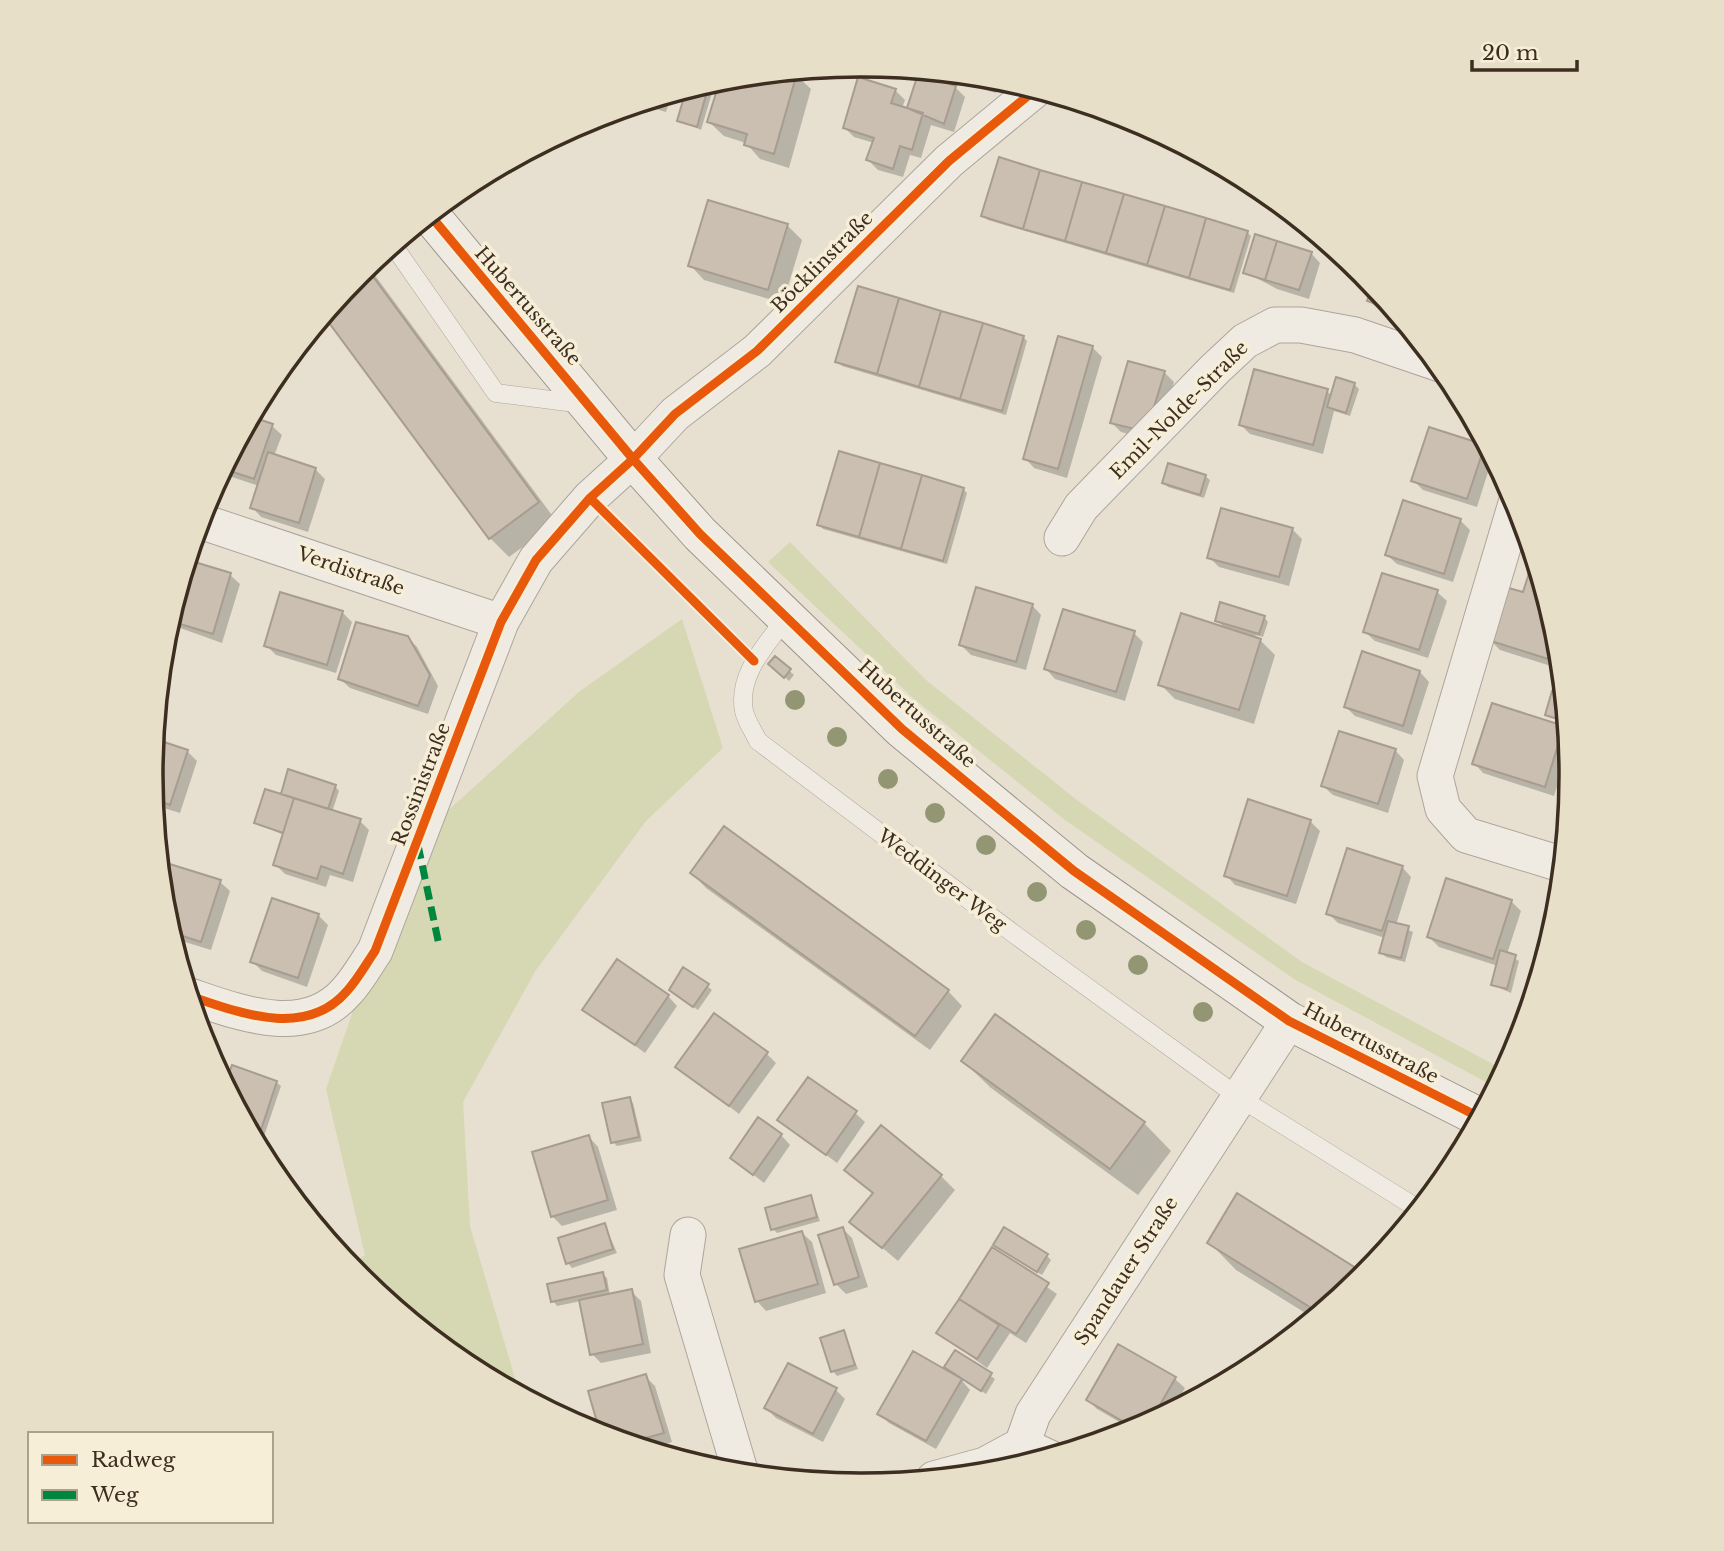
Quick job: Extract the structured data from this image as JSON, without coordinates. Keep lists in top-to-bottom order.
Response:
{
  "streets": {
    "street": [
      "Böcklinstraße",
      "Hubertusstraße",
      "Emil-Nolde-Straße",
      "Verdistraße",
      "Rossinistraße",
      "Spandauer Straße"
    ],
    "lane": ["Weddinger Weg"]
  },
  "crossings": [
    ["Böcklinstraße", "Hubertusstraße"],
    ["Böcklinstraße", "Rossinistraße"],
    ["Hubertusstraße", "Rossinistraße"],
    ["Hubertusstraße", "Weddinger Weg"],
    ["Hubertusstraße", "Spandauer Straße"],
    ["Verdistraße", "Rossinistraße"],
    ["Weddinger Weg", "Spandauer Straße"]
  ],
  "legend": ["Radweg", "Weg"],
  "scale_bar": "20 m"
}
